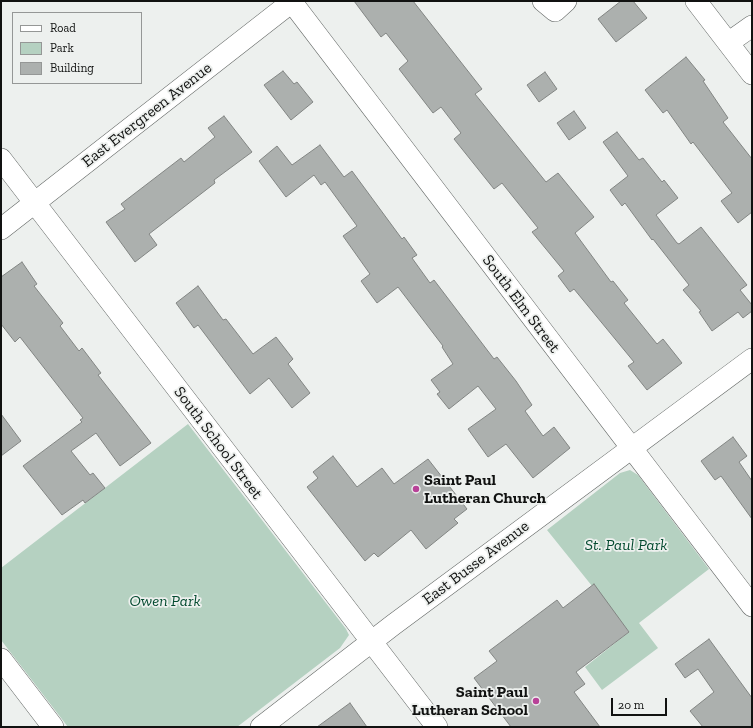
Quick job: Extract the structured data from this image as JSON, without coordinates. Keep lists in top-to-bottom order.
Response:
{
  "streets": {
    "street": [
      "East Evergreen Avenue",
      "South Elm Street",
      "South School Street",
      "East Busse Avenue"
    ]
  },
  "crossings": [
    ["East Evergreen Avenue", "South Elm Street"],
    ["East Evergreen Avenue", "South School Street"],
    ["South Elm Street", "East Busse Avenue"],
    ["South School Street", "East Busse Avenue"]
  ],
  "parks": ["St. Paul Park", "Owen Park"],
  "places": ["Saint Paul Lutheran Church", "Saint Paul Lutheran School"],
  "legend": ["Road", "Park", "Building"],
  "scale_bar": "20 m"
}
